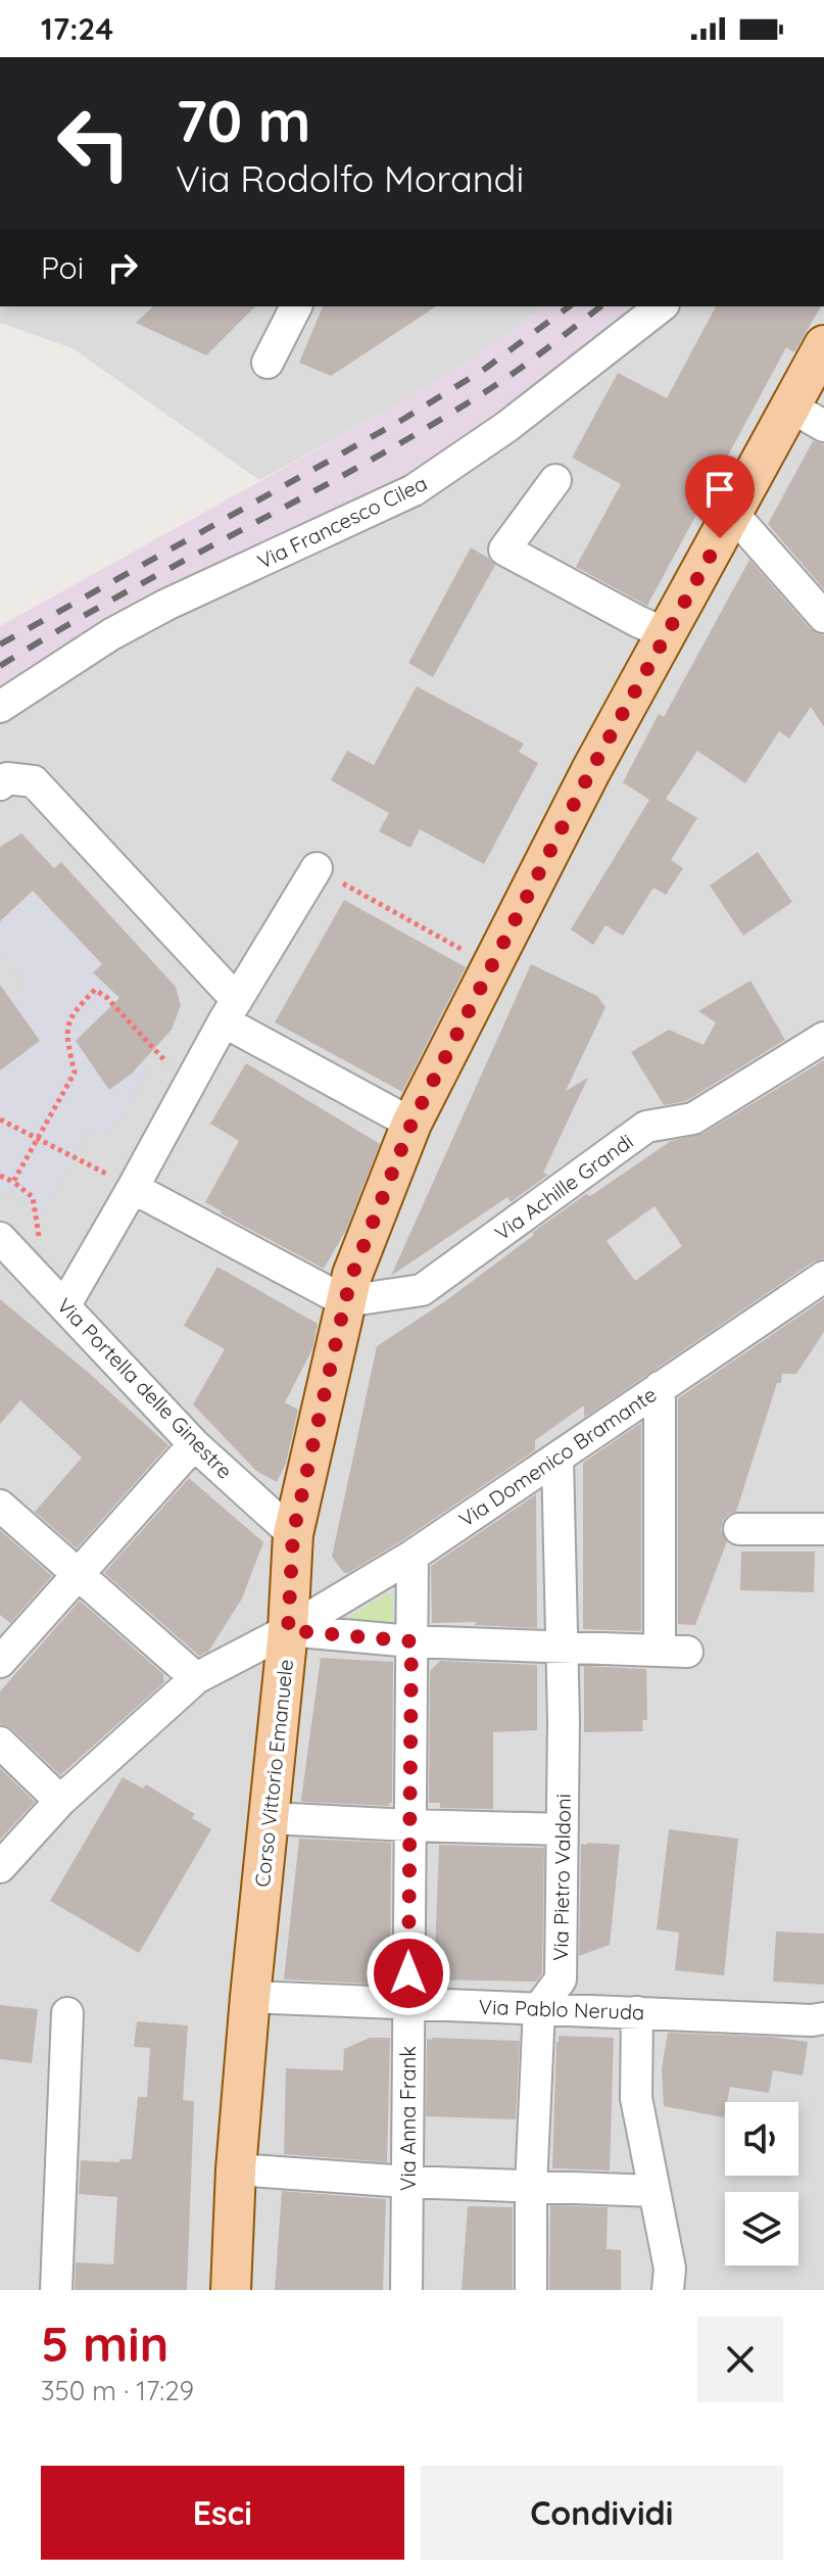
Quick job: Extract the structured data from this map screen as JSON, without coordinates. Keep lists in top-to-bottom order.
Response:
{
  "streets": {
    "main road": ["Corso Vittorio Emanuele"],
    "street": [
      "Via Francesco Cilea",
      "Via Achille Grandi",
      "Via Portella delle Ginestre",
      "Via Domenico Bramante",
      "Via Pietro Valdoni",
      "Via Pablo Neruda",
      "Via Anna Frank"
    ]
  },
  "crossings": [
    ["Via Achille Grandi", "Corso Vittorio Emanuele"],
    ["Via Portella delle Ginestre", "Corso Vittorio Emanuele"],
    ["Via Domenico Bramante", "Corso Vittorio Emanuele"],
    ["Via Domenico Bramante", "Via Pietro Valdoni"],
    ["Via Domenico Bramante", "Via Anna Frank"],
    ["Corso Vittorio Emanuele", "Via Pablo Neruda"],
    ["Via Pietro Valdoni", "Via Pablo Neruda"],
    ["Via Pablo Neruda", "Via Anna Frank"]
  ],
  "page": {
    "status": "17:24",
    "turn": ["70 m", "Via Rodolfo Morandi"],
    "then": "Poi",
    "heading": ["5 min", "350 m · 17:29"],
    "buttons": ["Esci", "Condividi"]
  }
}
